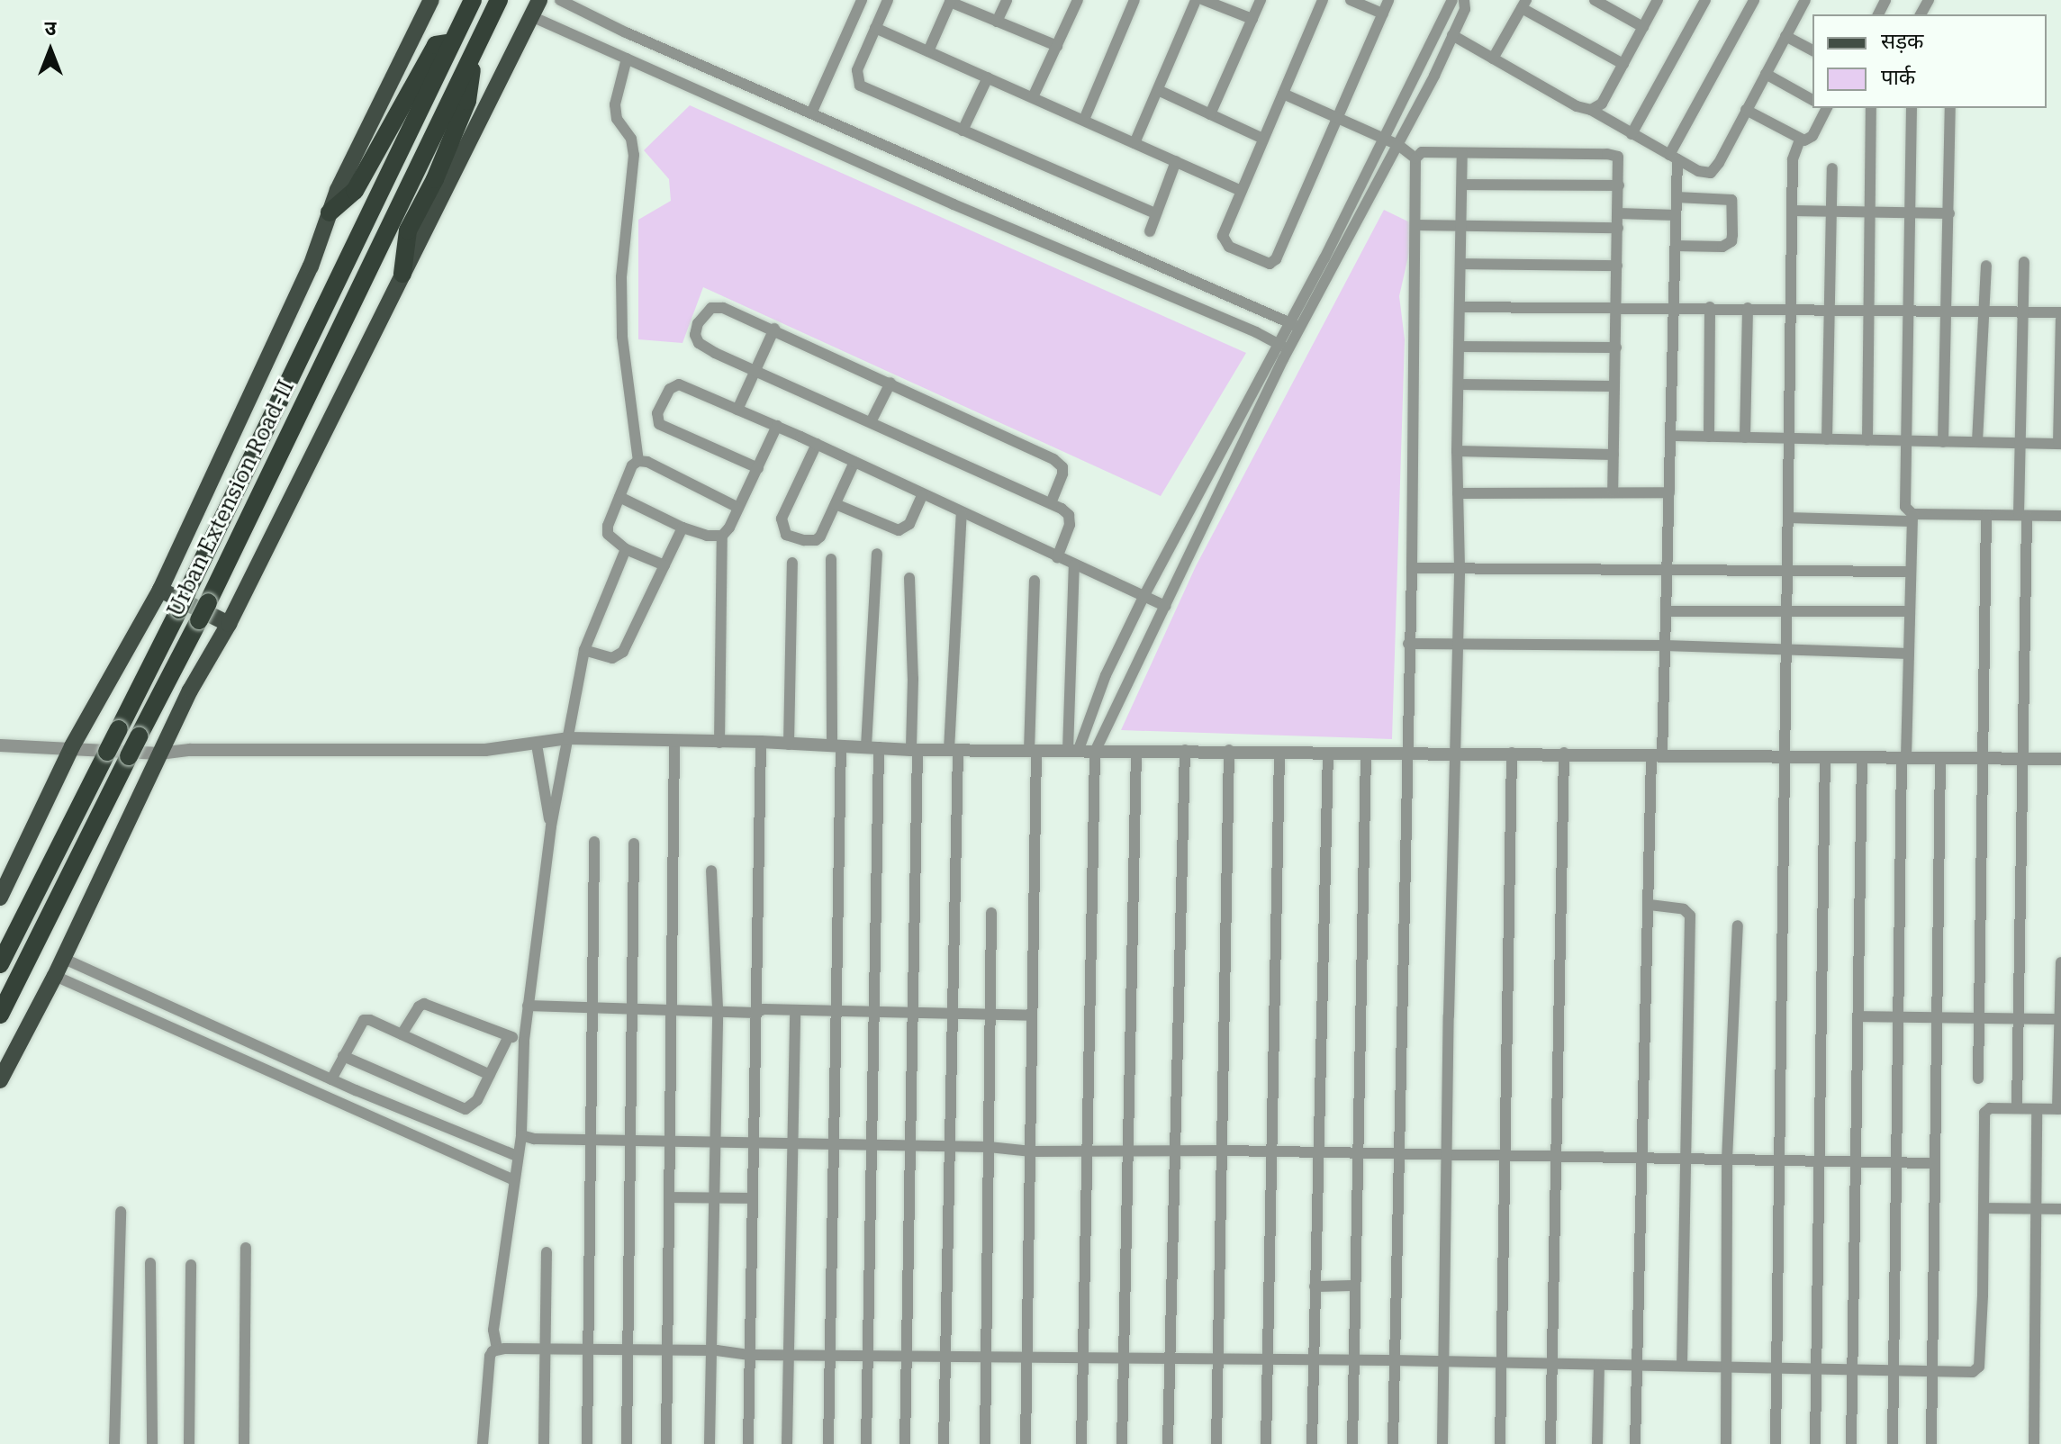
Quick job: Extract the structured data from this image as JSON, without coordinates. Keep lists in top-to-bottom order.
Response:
{
  "streets": {
    "highway": ["Urban Extension Road-II"]
  },
  "legend": ["सड़क", "पार्क"],
  "north": "top"
}
